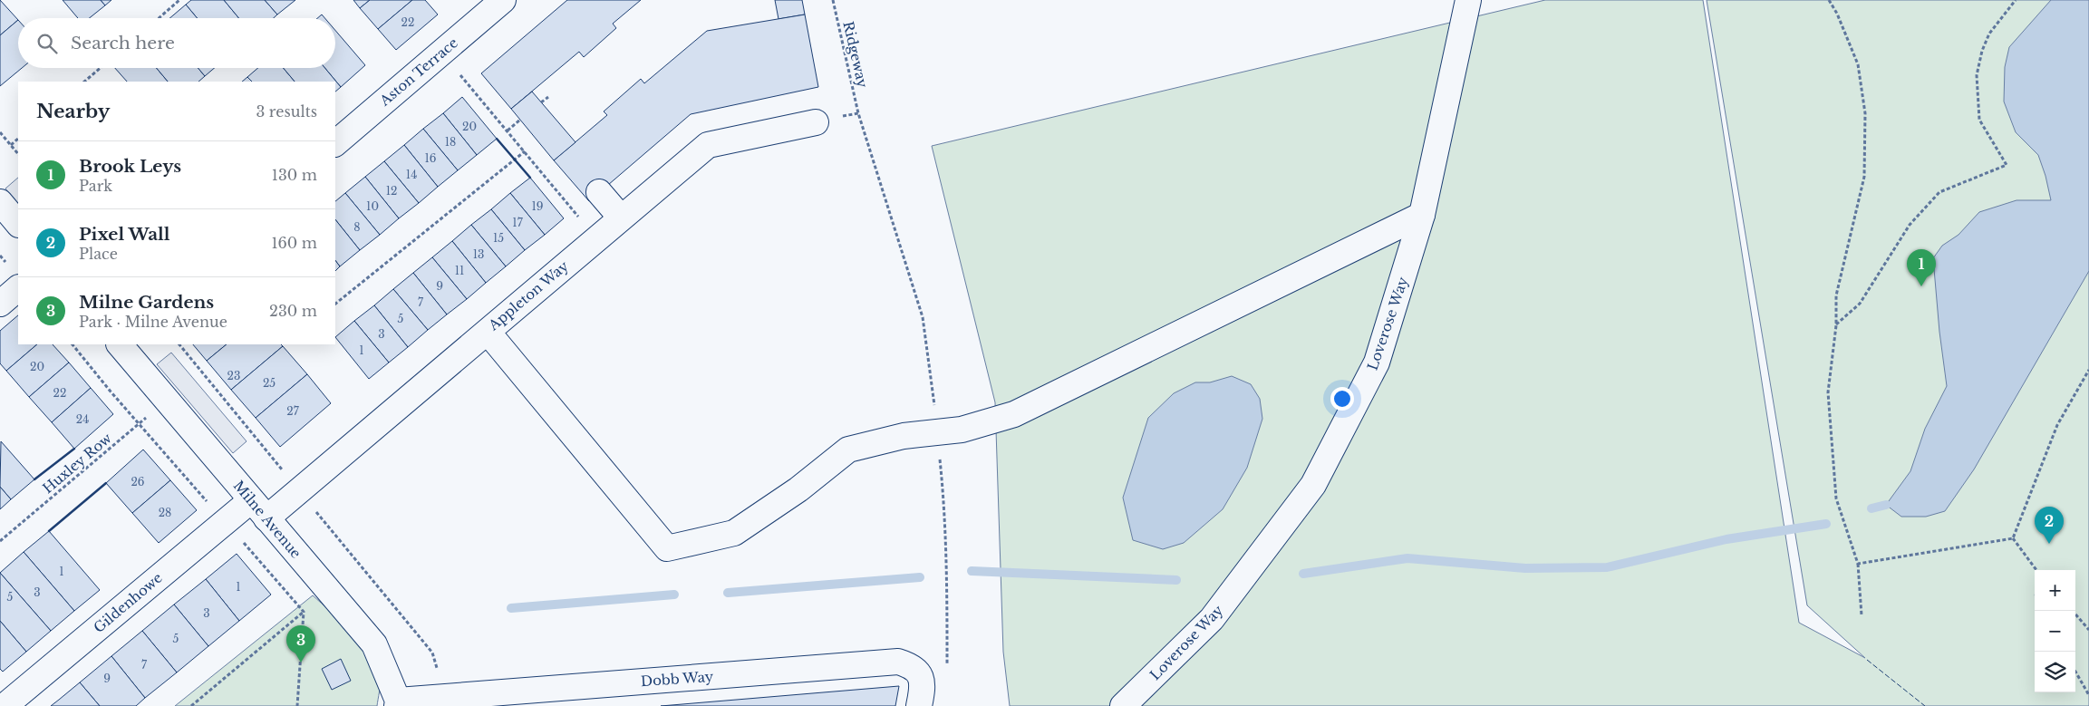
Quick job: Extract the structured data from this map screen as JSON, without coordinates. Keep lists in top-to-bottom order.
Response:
{
  "streets": {
    "street": [
      "Aston Terrace",
      "Appleton Way",
      "Loverose Way",
      "Milne Avenue",
      "Gildenhowe",
      "Dobb Way"
    ],
    "path": ["Ridgeway", "Huxley Row"]
  },
  "crossings": [
    ["Appleton Way", "Milne Avenue"],
    ["Appleton Way", "Gildenhowe"],
    ["Huxley Row", "Milne Avenue"],
    ["Milne Avenue", "Gildenhowe"],
    ["Milne Avenue", "Dobb Way"]
  ],
  "house_numbers": [
    "22",
    "20",
    "18",
    "16",
    "14",
    "12",
    "10",
    "19",
    "17",
    "8",
    "15",
    "13",
    "11",
    "9",
    "7",
    "5",
    "3",
    "1",
    "20",
    "23",
    "25",
    "22",
    "27",
    "24",
    "26",
    "28",
    "1",
    "1",
    "3",
    "5",
    "3",
    "5",
    "7",
    "9"
  ],
  "page": {
    "search": "Search here",
    "heading": ["Nearby", "3 results"],
    "list": [
      {
        "mark": "1",
        "name": "Brook Leys",
        "note": "Park",
        "value": "130 m"
      },
      {
        "mark": "2",
        "name": "Pixel Wall",
        "note": "Place",
        "value": "160 m"
      },
      {
        "mark": "3",
        "name": "Milne Gardens",
        "note": "Park · Milne Avenue",
        "value": "230 m"
      }
    ],
    "pins": ["1", "2", "3"],
    "map_buttons": ["+", "−"]
  }
}
